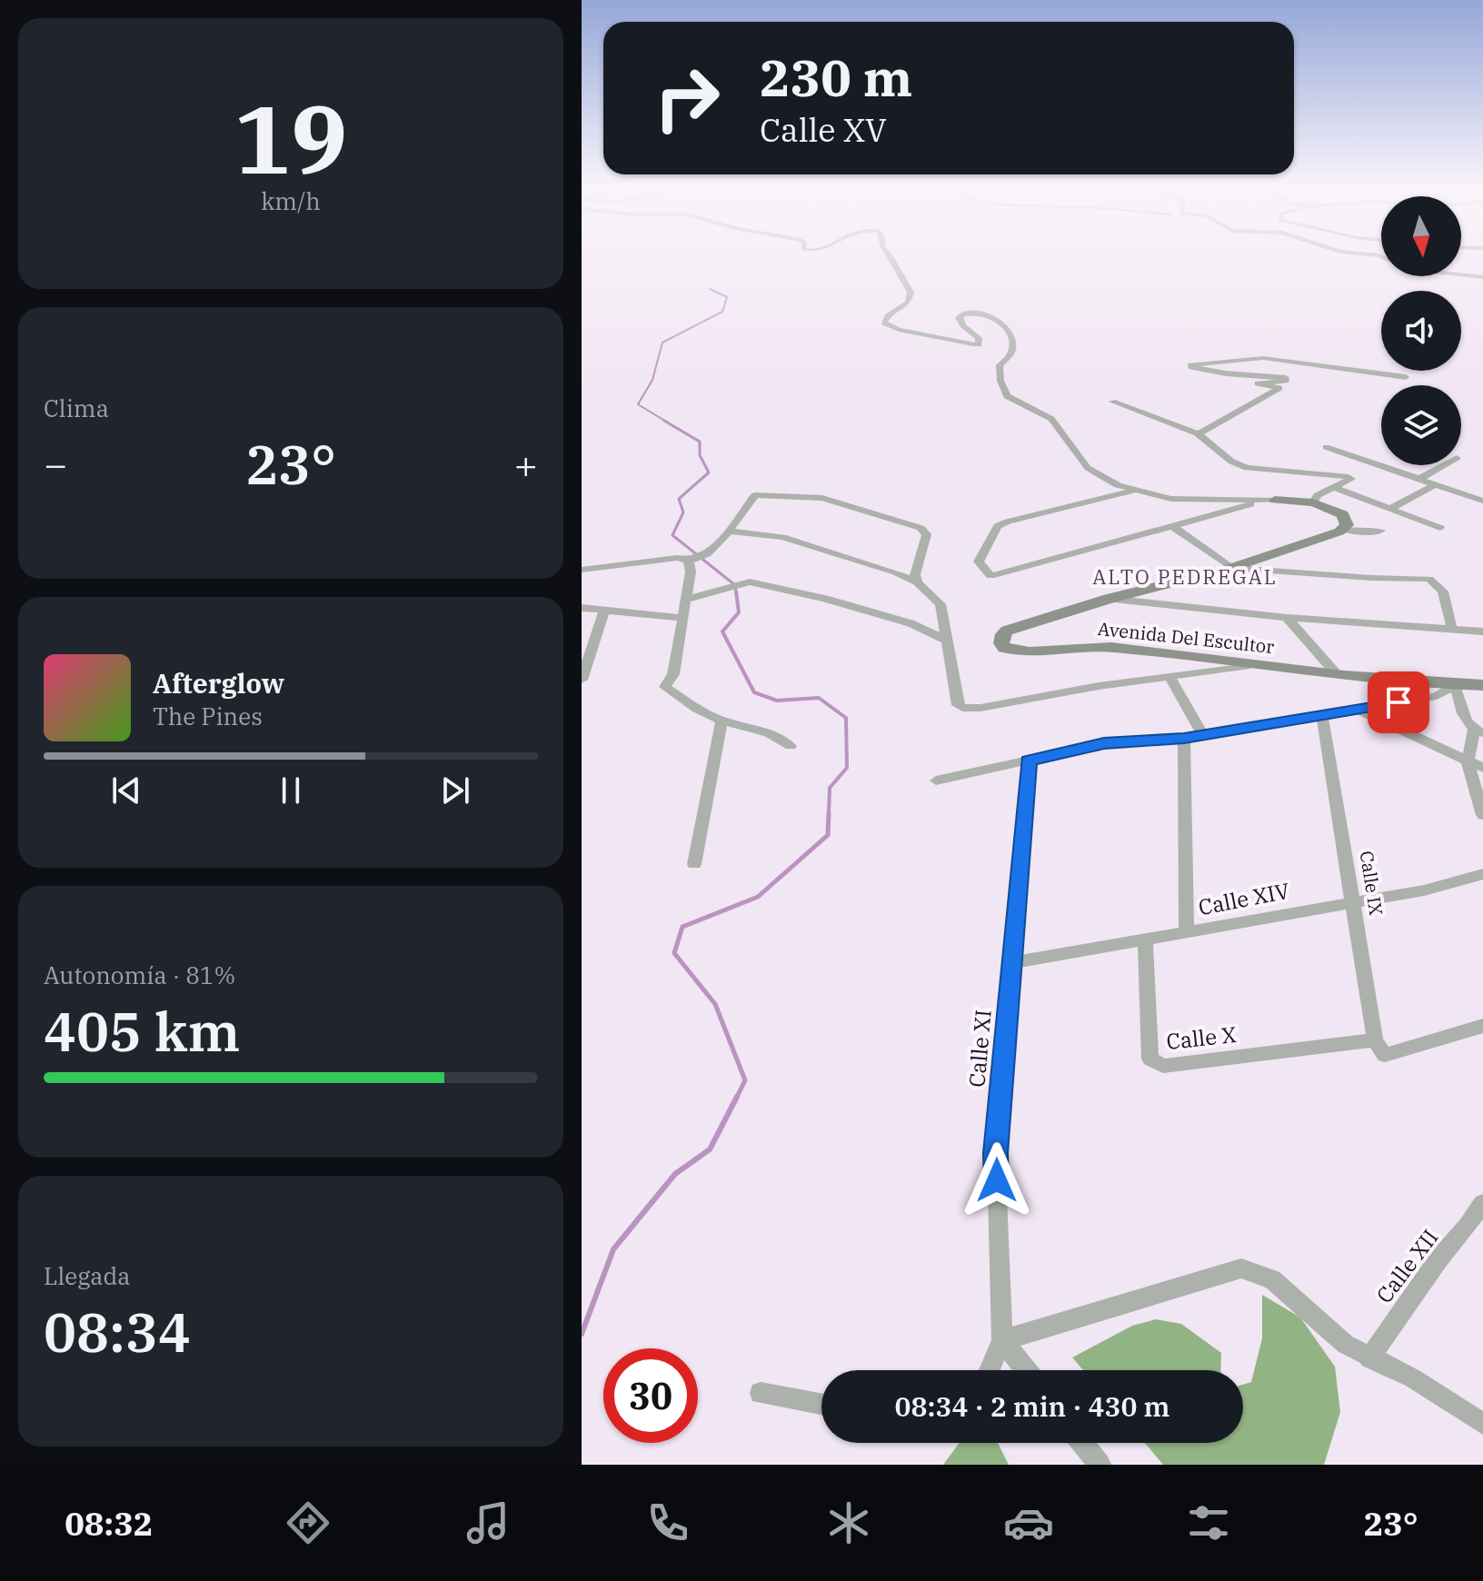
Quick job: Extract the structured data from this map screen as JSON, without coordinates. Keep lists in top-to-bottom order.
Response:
{
  "streets": {
    "street": [
      "Avenida Del Escultor",
      "Calle IX",
      "Calle XIV",
      "Calle X",
      "Calle XI",
      "Calle XII"
    ]
  },
  "crossings": [
    ["Calle IX", "Calle XIV"],
    ["Calle IX", "Calle X"],
    ["Calle XIV", "Calle X"],
    ["Calle XIV", "Calle XI"]
  ],
  "districts": ["ALTO PEDREGAL"],
  "north": "bottom",
  "page": {
    "tile": [
      ["19", "km/h"],
      "Clima",
      ["Autonomía · 81%", "405 km"],
      ["Llegada", "08:34"]
    ],
    "turn": ["230 m", "Calle XV"],
    "heat": ["−", "23°", "+"],
    "song": ["Afterglow", "The Pines"],
    "limit": "30",
    "trip": "08:34 · 2 min · 430 m",
    "tabs": ["08:32", "23°"]
  }
}
